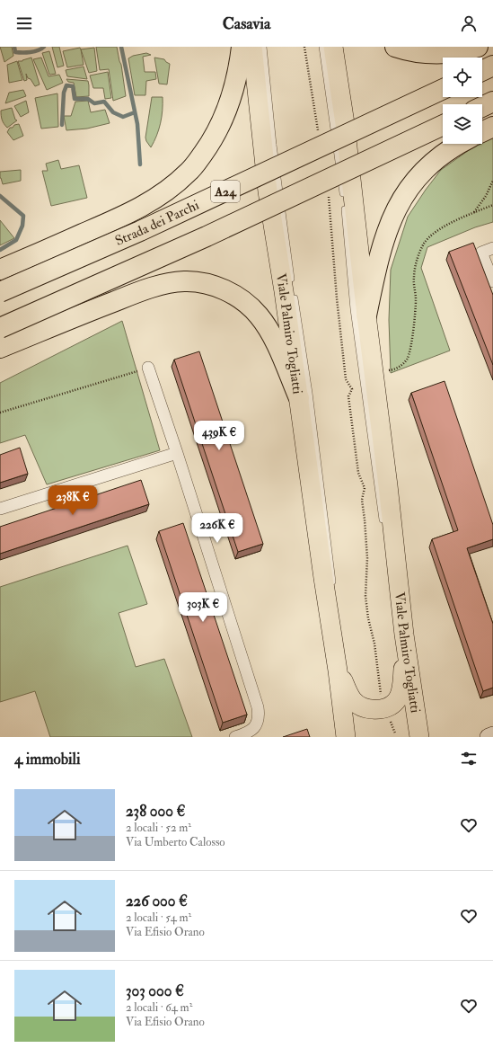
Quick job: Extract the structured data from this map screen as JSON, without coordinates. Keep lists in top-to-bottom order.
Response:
{
  "streets": {
    "highway": ["A24", "Strada dei Parchi"],
    "main road": ["Viale Palmiro Togliatti"]
  },
  "page": {
    "header": "Casavia",
    "price": [
      "439K €",
      "238K €",
      "226K €",
      "303K €"
    ],
    "heading": "4 immobili",
    "list": [
      {
        "name": "238 000 €",
        "note": "2 locali · 52 m² · Via Umberto Calosso"
      },
      {
        "name": "226 000 €",
        "note": "2 locali · 54 m² · Via Efisio Orano"
      },
      {
        "name": "303 000 €",
        "note": "2 locali · 64 m² · Via Efisio Orano"
      }
    ]
  }
}
